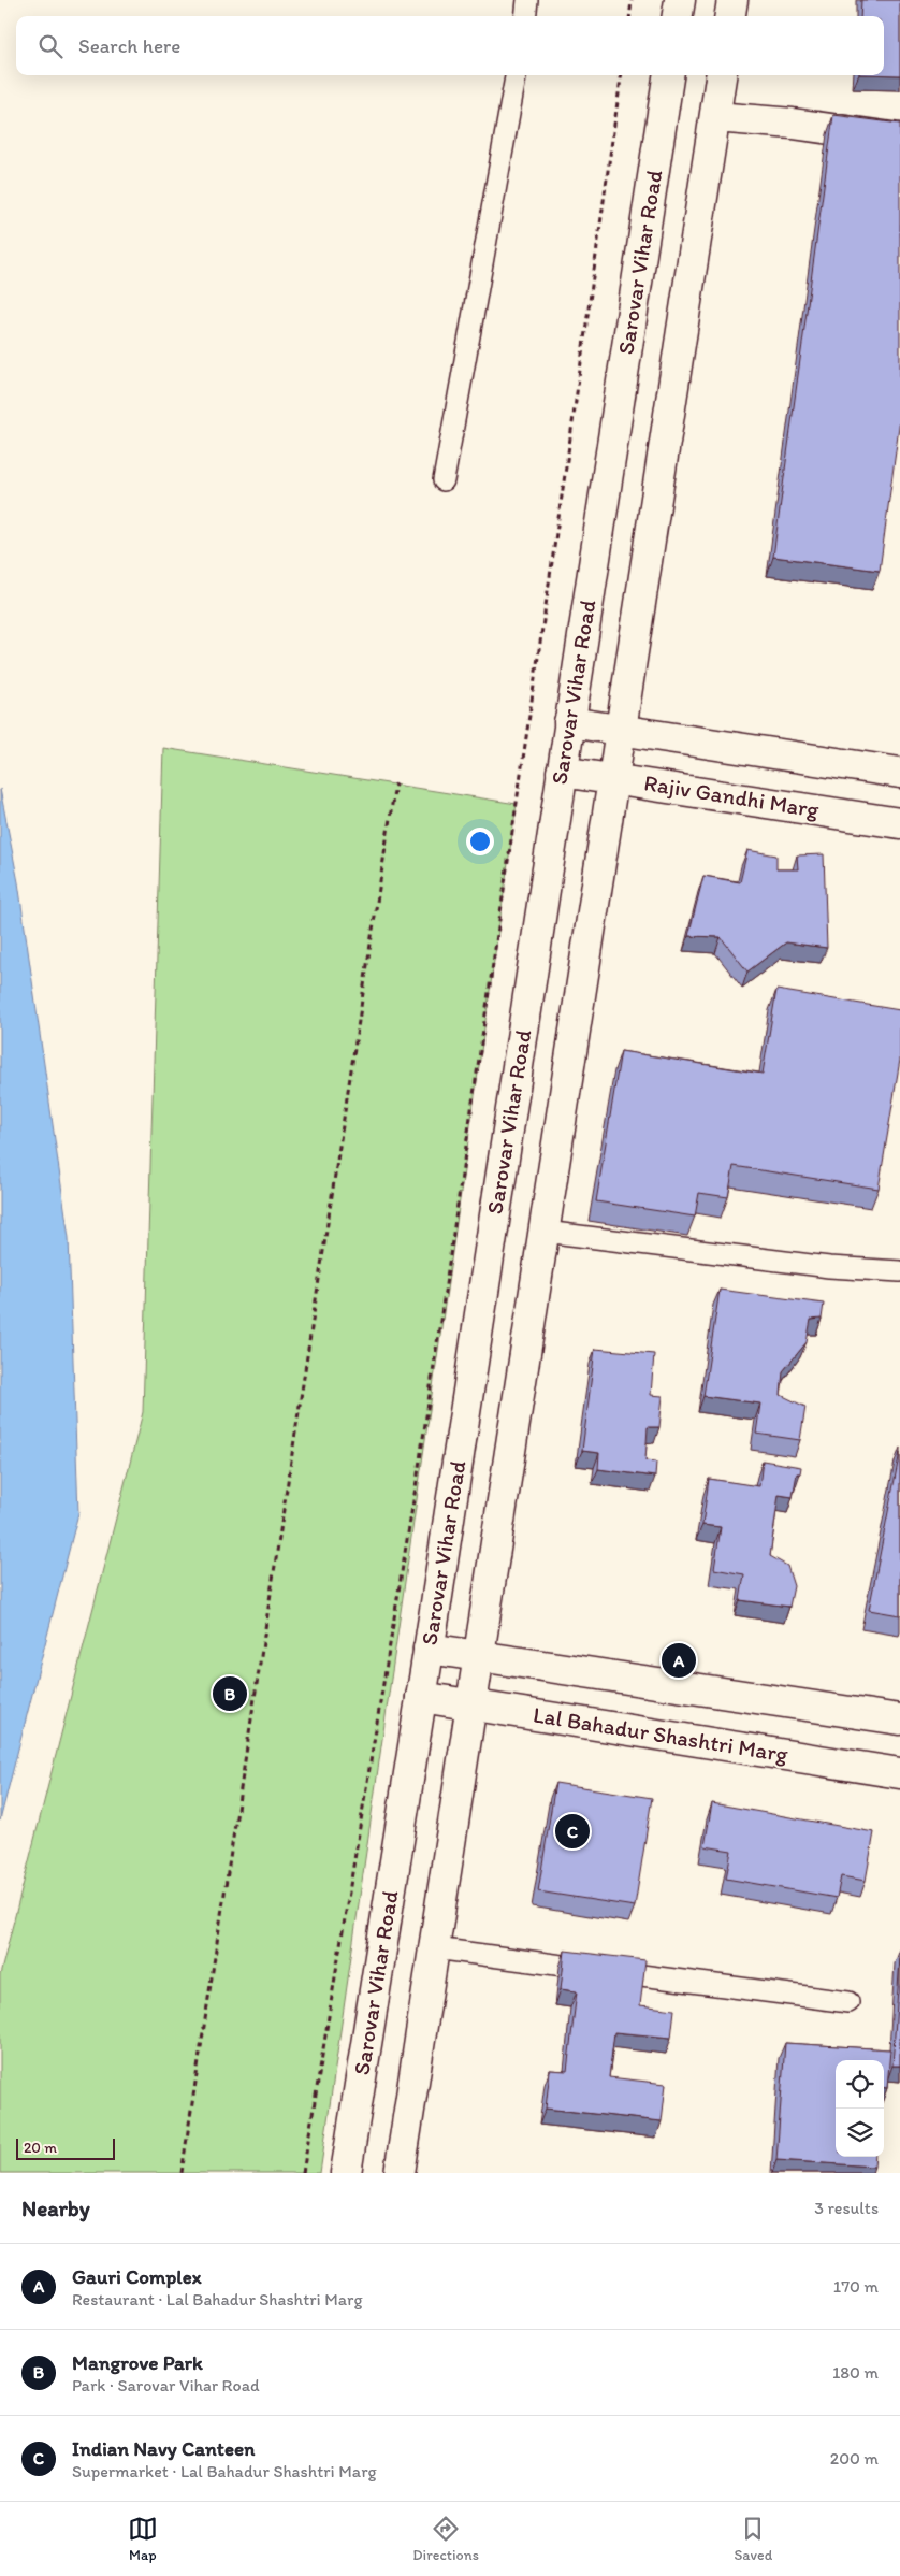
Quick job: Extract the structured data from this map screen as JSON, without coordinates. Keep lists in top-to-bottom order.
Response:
{
  "streets": {
    "street": ["Sarovar Vihar Road", "Rajiv Gandhi Marg", "Lal Bahadur Shashtri Marg"]
  },
  "crossings": [
    ["Sarovar Vihar Road", "Rajiv Gandhi Marg"],
    ["Sarovar Vihar Road", "Lal Bahadur Shashtri Marg"]
  ],
  "scale_bar": "20 m",
  "page": {
    "search": "Search here",
    "pins": ["A", "B", "C"],
    "scale": "20 m",
    "heading": ["Nearby", "3 results"],
    "list": [
      {
        "mark": "A",
        "name": "Gauri Complex",
        "note": "Restaurant · Lal Bahadur Shashtri Marg",
        "value": "170 m"
      },
      {
        "mark": "B",
        "name": "Mangrove Park",
        "note": "Park · Sarovar Vihar Road",
        "value": "180 m"
      },
      {
        "mark": "C",
        "name": "Indian Navy Canteen",
        "note": "Supermarket · Lal Bahadur Shashtri Marg",
        "value": "200 m"
      }
    ],
    "nav": ["Map", "Directions", "Saved"]
  }
}
